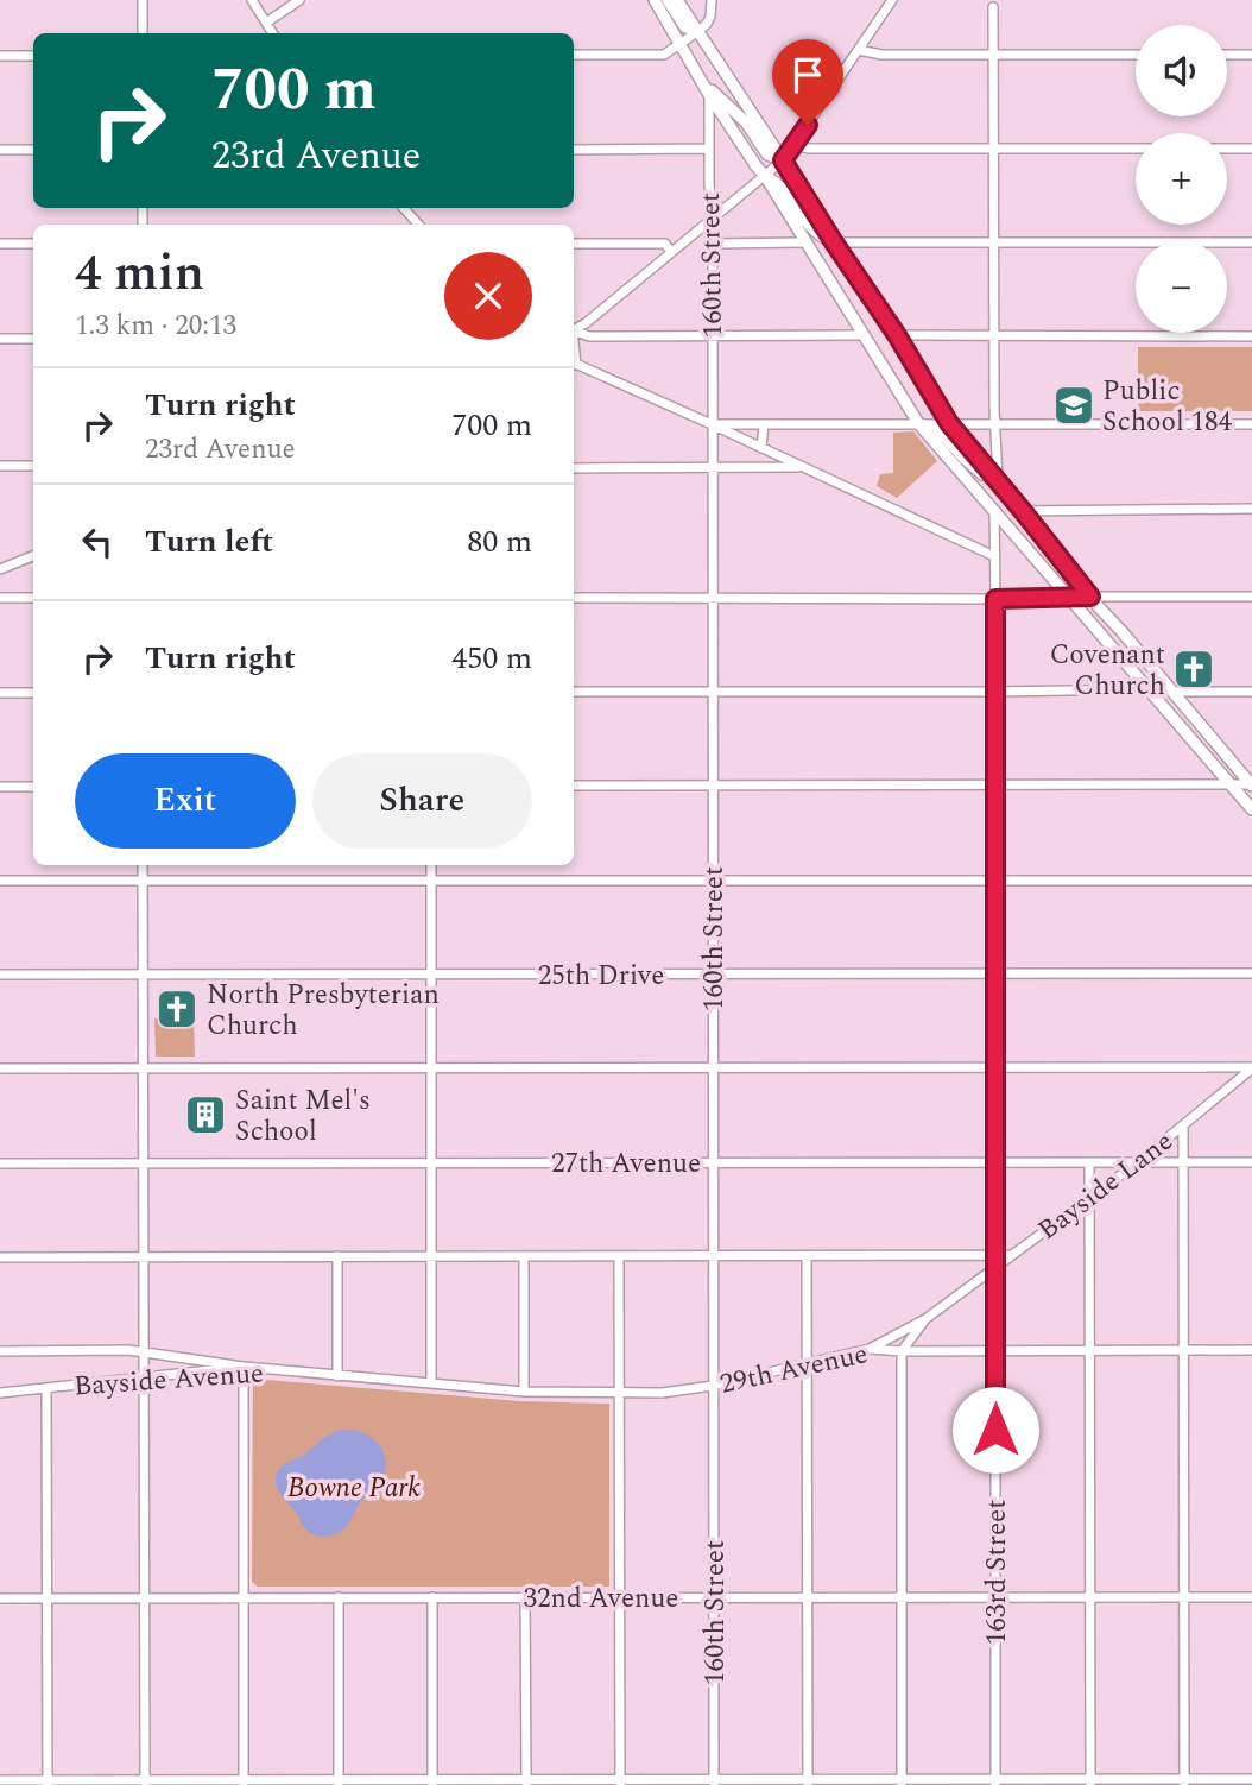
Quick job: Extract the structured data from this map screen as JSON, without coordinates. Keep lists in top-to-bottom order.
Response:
{
  "streets": {
    "street": [
      "160th Street",
      "25th Drive",
      "27th Avenue",
      "Bayside Lane",
      "29th Avenue",
      "Bayside Avenue",
      "163rd Street",
      "32nd Avenue"
    ]
  },
  "crossings": [
    ["160th Street", "25th Drive"],
    ["160th Street", "27th Avenue"],
    ["160th Street", "29th Avenue"],
    ["160th Street", "32nd Avenue"],
    ["25th Drive", "163rd Street"],
    ["27th Avenue", "Bayside Lane"],
    ["27th Avenue", "163rd Street"],
    ["Bayside Lane", "29th Avenue"],
    ["Bayside Lane", "163rd Street"],
    ["29th Avenue", "Bayside Avenue"],
    ["29th Avenue", "163rd Street"],
    ["163rd Street", "32nd Avenue"]
  ],
  "parks": ["Bowne Park"],
  "places": {
    "school or university": ["Public School 184"],
    "church": ["Covenant Church", "North Presbyterian Church"],
    "building": ["Saint Mel's School"]
  },
  "page": {
    "map_buttons": ["+", "−"],
    "turn": ["700 m", "23rd Avenue"],
    "heading": ["4 min", "1.3 km · 20:13"],
    "list": [
      {
        "name": "Turn right",
        "note": "23rd Avenue",
        "value": "700 m"
      },
      {
        "name": "Turn left",
        "value": "80 m"
      },
      {
        "name": "Turn right",
        "value": "450 m"
      }
    ],
    "buttons": ["Exit", "Share"]
  }
}
